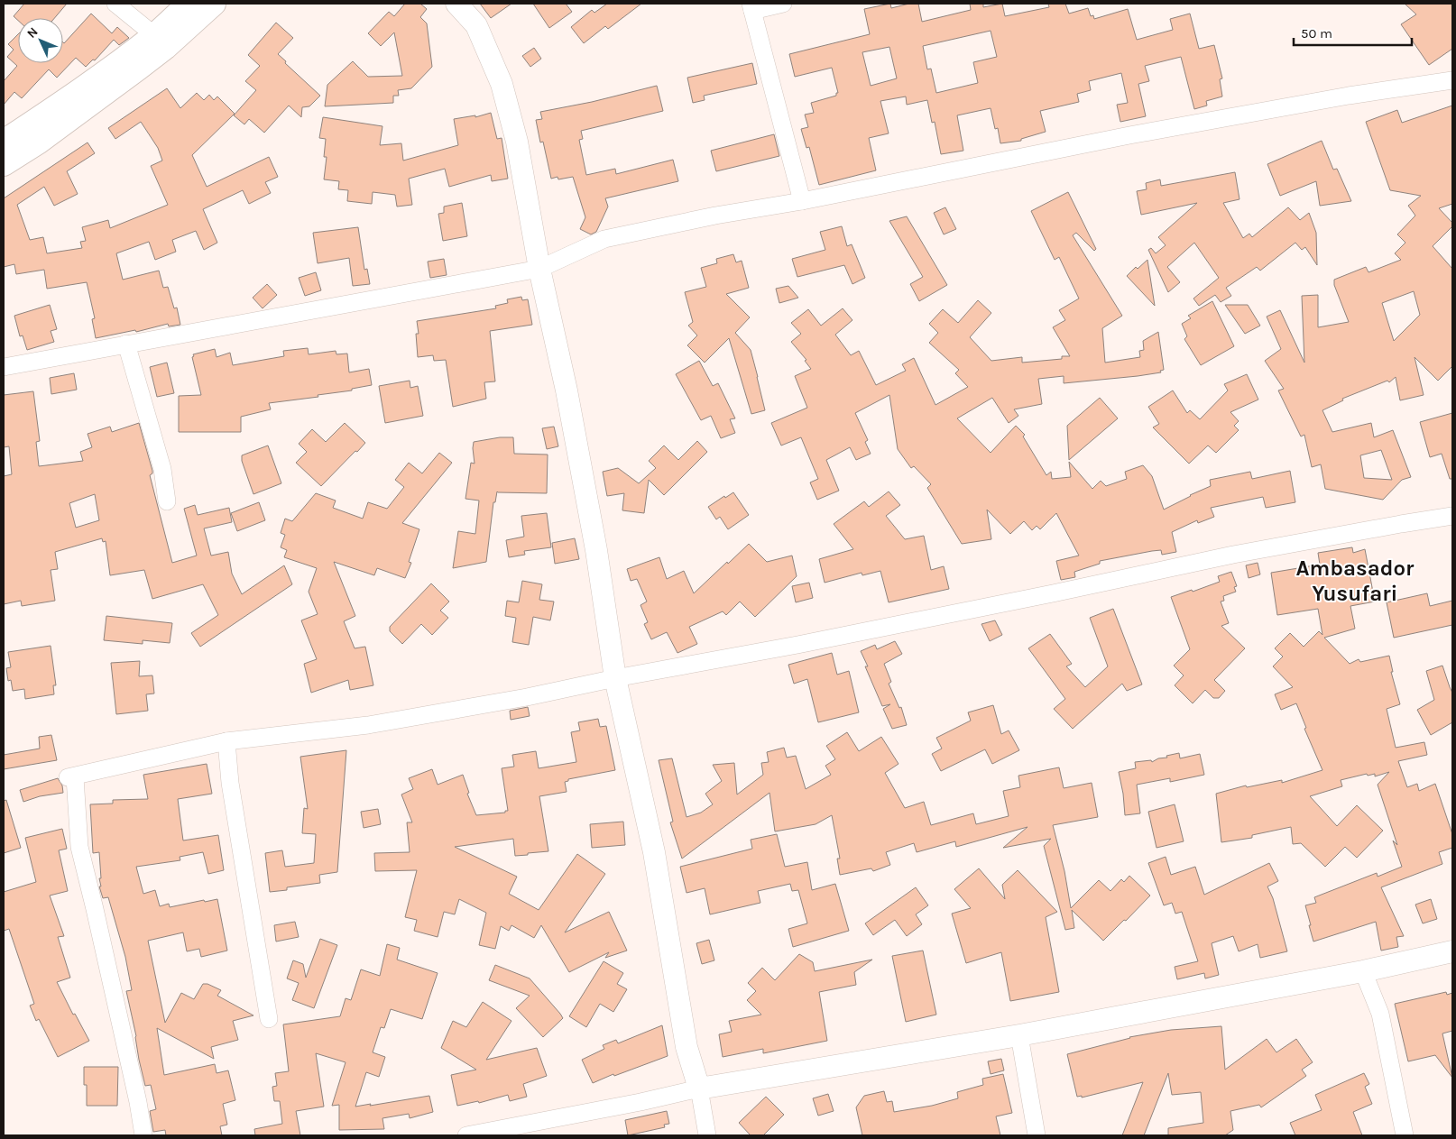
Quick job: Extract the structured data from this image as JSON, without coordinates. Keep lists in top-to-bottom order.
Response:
{
  "districts": ["Ambasador Yusufari"],
  "scale_bar": "50 m",
  "north": "top left"
}
